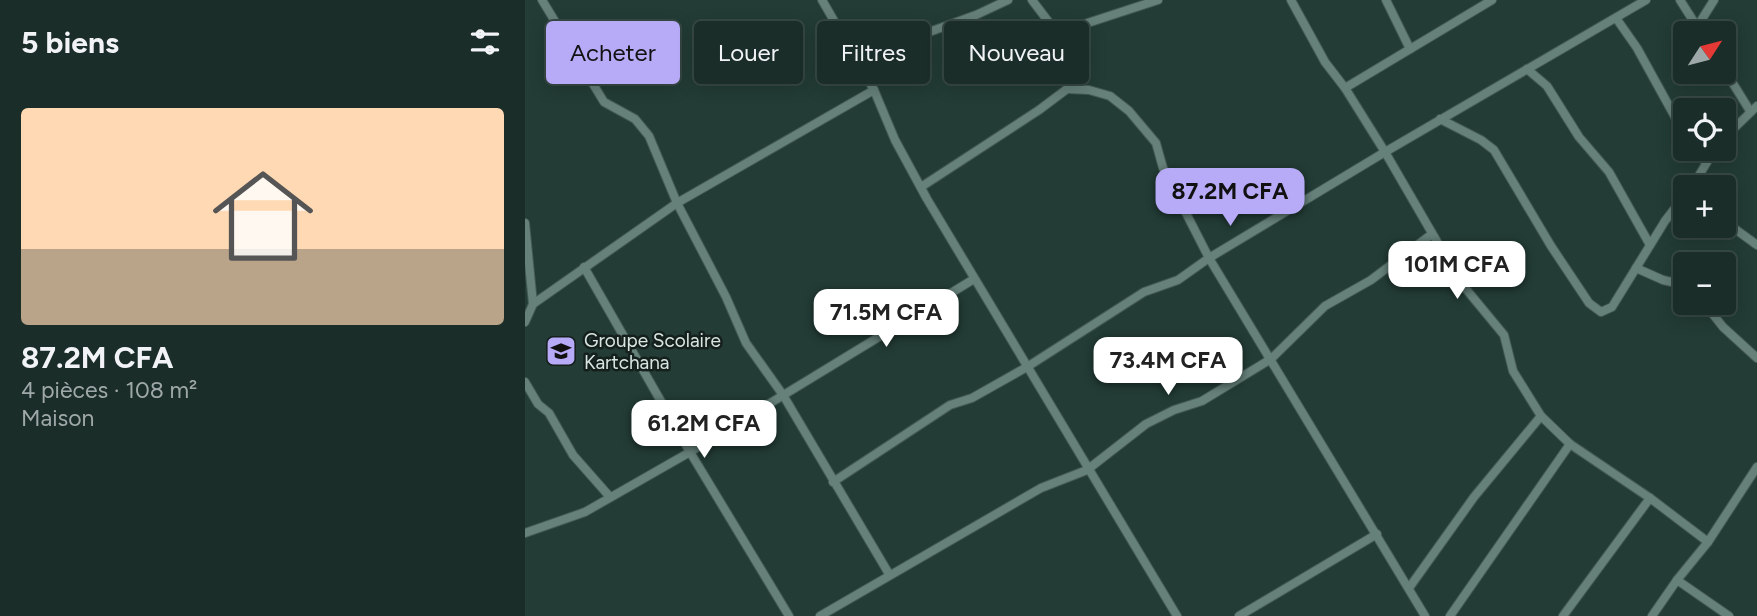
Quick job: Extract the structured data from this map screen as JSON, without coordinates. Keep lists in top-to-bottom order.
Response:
{
  "places": {
    "school or university": ["Groupe Scolaire Kartchana"]
  },
  "north": "top right",
  "page": {
    "heading": "5 biens",
    "map_buttons": ["+", "−"],
    "chip": [
      "Acheter",
      "Louer",
      "Filtres",
      "Nouveau"
    ],
    "list": [
      {
        "name": "87.2M CFA",
        "note": "4 pièces · 108 m² · Maison"
      }
    ],
    "price": [
      "87.2M CFA",
      "101M CFA",
      "71.5M CFA",
      "73.4M CFA",
      "61.2M CFA"
    ]
  }
}
